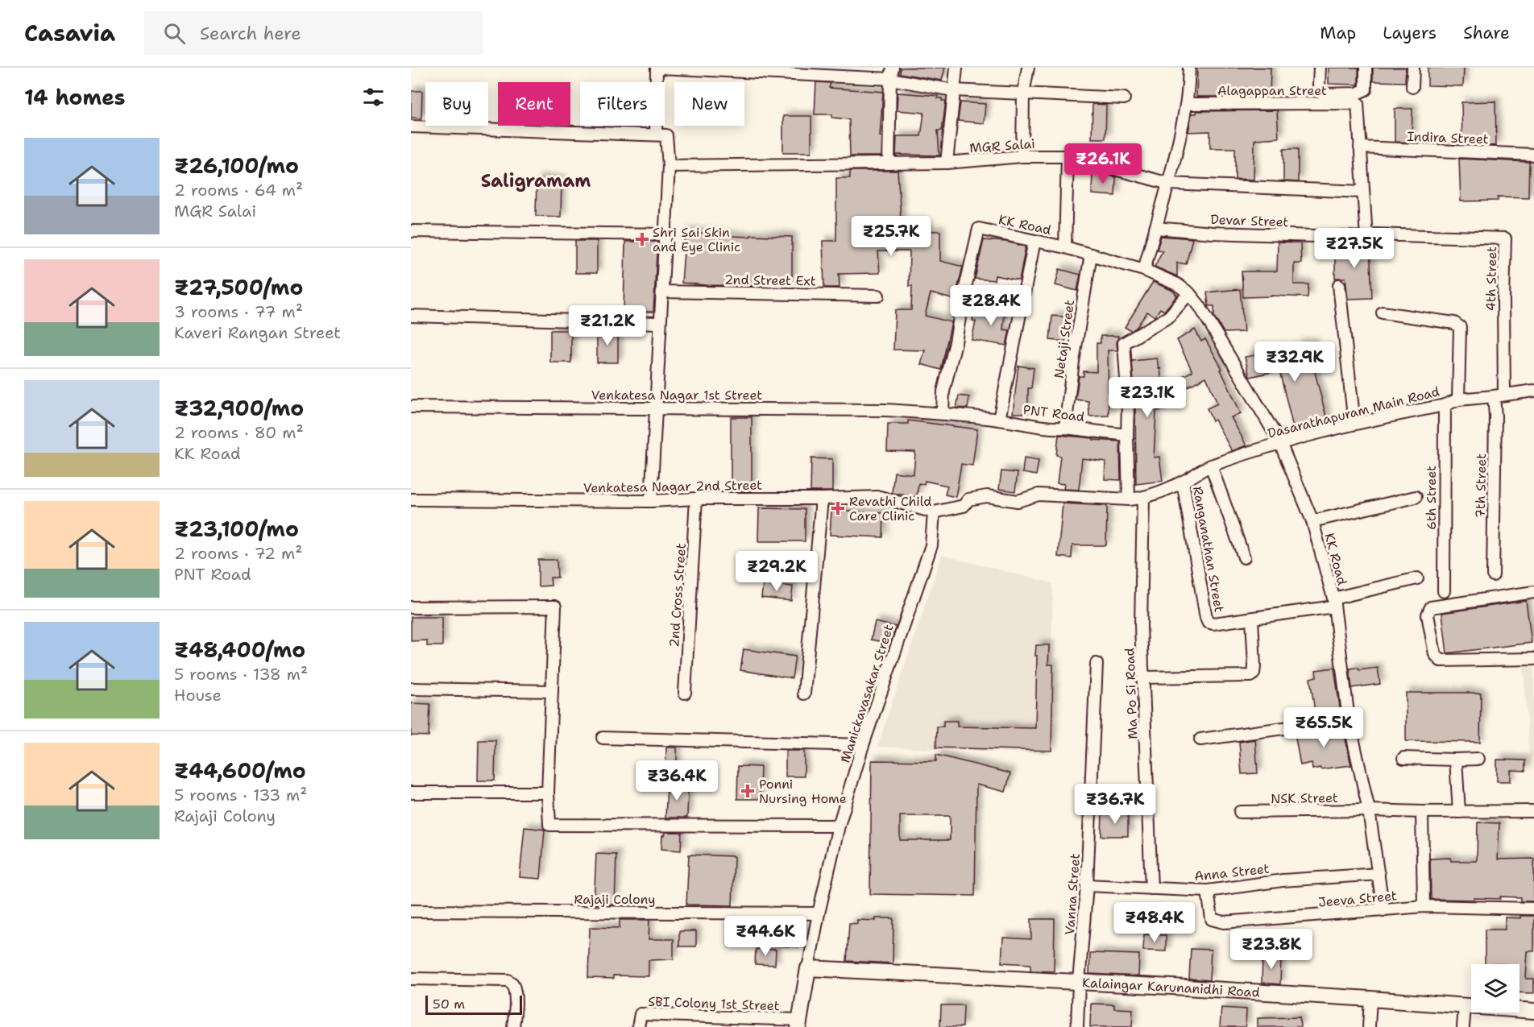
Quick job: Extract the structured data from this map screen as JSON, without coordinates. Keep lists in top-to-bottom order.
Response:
{
  "streets": {
    "street": [
      "Alagappan Street",
      "Indira Street",
      "MGR Salai",
      "Devar Street",
      "KK Road",
      "4th Street",
      "2nd Street Ext",
      "Netaji Street",
      "Venkatesa Nagar 1st Street",
      "Dasarathapuram Main Road",
      "PNT Road",
      "7th Street",
      "Venkatesa Nagar 2nd Street",
      "6th Street",
      "Ranganathan Street",
      "2nd Cross Street",
      "Manickavasakar Street",
      "Ma Po Si Road",
      "NSK Street",
      "Anna Street",
      "Vanna Street",
      "Rajaji Colony",
      "Jeeva Street",
      "Kalaingar Karunanidhi Road",
      "SBI Colony 1st Street"
    ]
  },
  "crossings": [
    ["Alagappan Street", "Indira Street"],
    ["MGR Salai", "KK Road"],
    ["Devar Street", "4th Street"],
    ["KK Road", "Netaji Street"],
    ["KK Road", "Venkatesa Nagar 1st Street"],
    ["KK Road", "Dasarathapuram Main Road"],
    ["KK Road", "PNT Road"],
    ["KK Road", "NSK Street"],
    ["KK Road", "Anna Street"],
    ["KK Road", "Jeeva Street"],
    ["4th Street", "Dasarathapuram Main Road"],
    ["4th Street", "7th Street"],
    ["Netaji Street", "PNT Road"],
    ["Venkatesa Nagar 1st Street", "PNT Road"],
    ["Dasarathapuram Main Road", "7th Street"],
    ["Dasarathapuram Main Road", "Venkatesa Nagar 2nd Street"],
    ["Dasarathapuram Main Road", "6th Street"],
    ["Dasarathapuram Main Road", "Ranganathan Street"],
    ["Dasarathapuram Main Road", "Manickavasakar Street"],
    ["Dasarathapuram Main Road", "Ma Po Si Road"],
    ["Venkatesa Nagar 2nd Street", "2nd Cross Street"],
    ["Venkatesa Nagar 2nd Street", "Manickavasakar Street"],
    ["Manickavasakar Street", "Rajaji Colony"],
    ["Manickavasakar Street", "Kalaingar Karunanidhi Road"],
    ["Ma Po Si Road", "Anna Street"],
    ["Anna Street", "Vanna Street"],
    ["Anna Street", "Jeeva Street"],
    ["Vanna Street", "Kalaingar Karunanidhi Road"]
  ],
  "districts": ["Saligramam"],
  "places": {
    "health": ["Shri Sai Skin and Eye Clinic", "Revathi Child Care Clinic", "Ponni Nursing Home"]
  },
  "scale_bar": "50 m",
  "page": {
    "header": "Casavia",
    "search": "Search here",
    "nav": ["Map", "Layers", "Share"],
    "heading": "14 homes",
    "chip": [
      "Buy",
      "Rent",
      "Filters",
      "New"
    ],
    "list": [
      {
        "name": "₹26,100/mo",
        "note": "2 rooms · 64 m² · MGR Salai"
      },
      {
        "name": "₹27,500/mo",
        "note": "3 rooms · 77 m² · Kaveri Rangan Street"
      },
      {
        "name": "₹32,900/mo",
        "note": "2 rooms · 80 m² · KK Road"
      },
      {
        "name": "₹23,100/mo",
        "note": "2 rooms · 72 m² · PNT Road"
      },
      {
        "name": "₹48,400/mo",
        "note": "5 rooms · 138 m² · House"
      },
      {
        "name": "₹44,600/mo",
        "note": "5 rooms · 133 m² · Rajaji Colony"
      }
    ],
    "price": [
      "₹26.1K",
      "₹25.7K",
      "₹27.5K",
      "₹28.4K",
      "₹21.2K",
      "₹32.9K",
      "₹23.1K",
      "₹29.2K",
      "₹65.5K",
      "₹36.4K",
      "₹36.7K",
      "₹48.4K",
      "₹44.6K",
      "₹23.8K"
    ],
    "scale": "50 m"
  }
}
